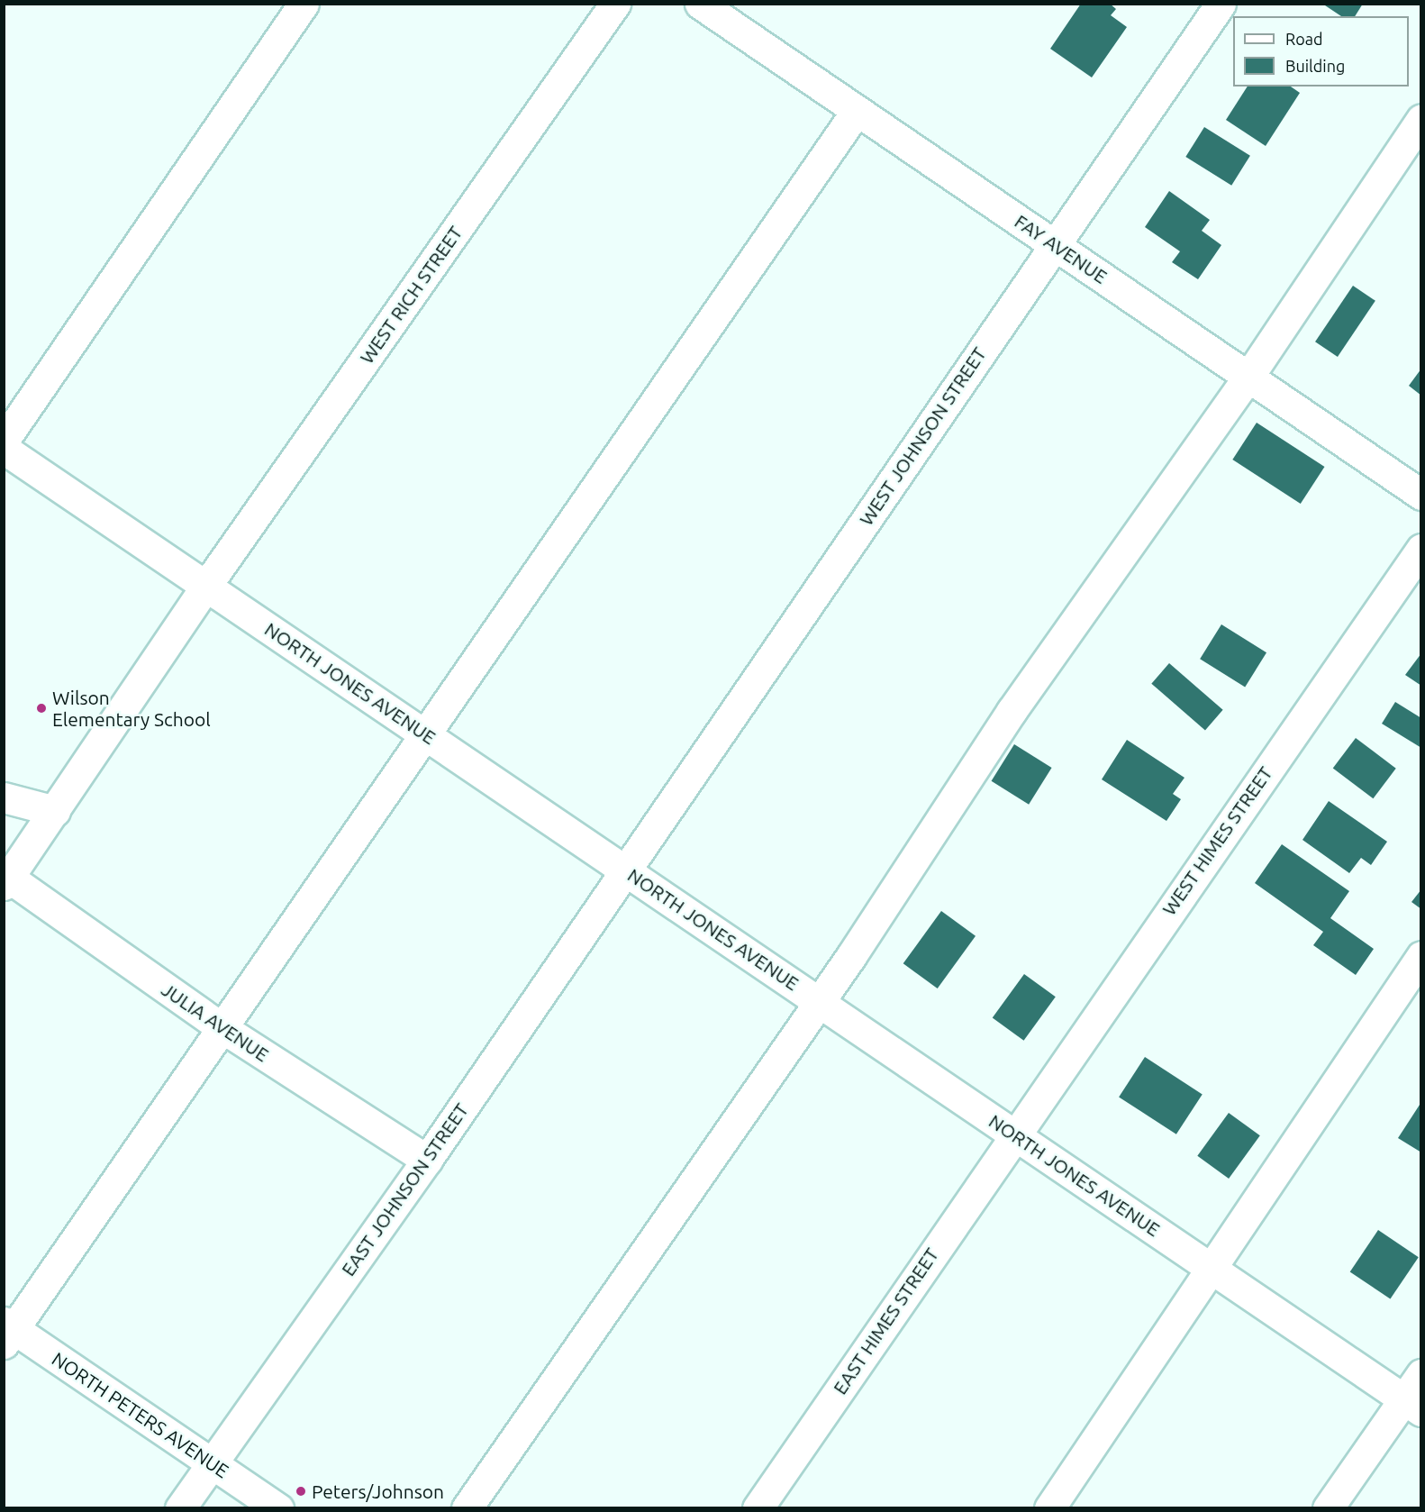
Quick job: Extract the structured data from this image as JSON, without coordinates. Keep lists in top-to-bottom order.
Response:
{
  "streets": {
    "street": [
      "FAY AVENUE",
      "WEST RICH STREET",
      "WEST JOHNSON STREET",
      "NORTH JONES AVENUE",
      "WEST HIMES STREET",
      "JULIA AVENUE",
      "EAST JOHNSON STREET",
      "EAST HIMES STREET",
      "NORTH PETERS AVENUE"
    ]
  },
  "crossings": [
    ["FAY AVENUE", "WEST JOHNSON STREET"],
    ["WEST RICH STREET", "NORTH JONES AVENUE"],
    ["WEST RICH STREET", "JULIA AVENUE"],
    ["WEST JOHNSON STREET", "NORTH JONES AVENUE"],
    ["WEST JOHNSON STREET", "EAST JOHNSON STREET"],
    ["NORTH JONES AVENUE", "WEST HIMES STREET"],
    ["NORTH JONES AVENUE", "EAST JOHNSON STREET"],
    ["NORTH JONES AVENUE", "EAST HIMES STREET"],
    ["WEST HIMES STREET", "EAST HIMES STREET"],
    ["JULIA AVENUE", "EAST JOHNSON STREET"],
    ["EAST JOHNSON STREET", "NORTH PETERS AVENUE"]
  ],
  "places": ["Wilson Elementary School", "Peters/Johnson"],
  "legend": ["Road", "Building"]
}
